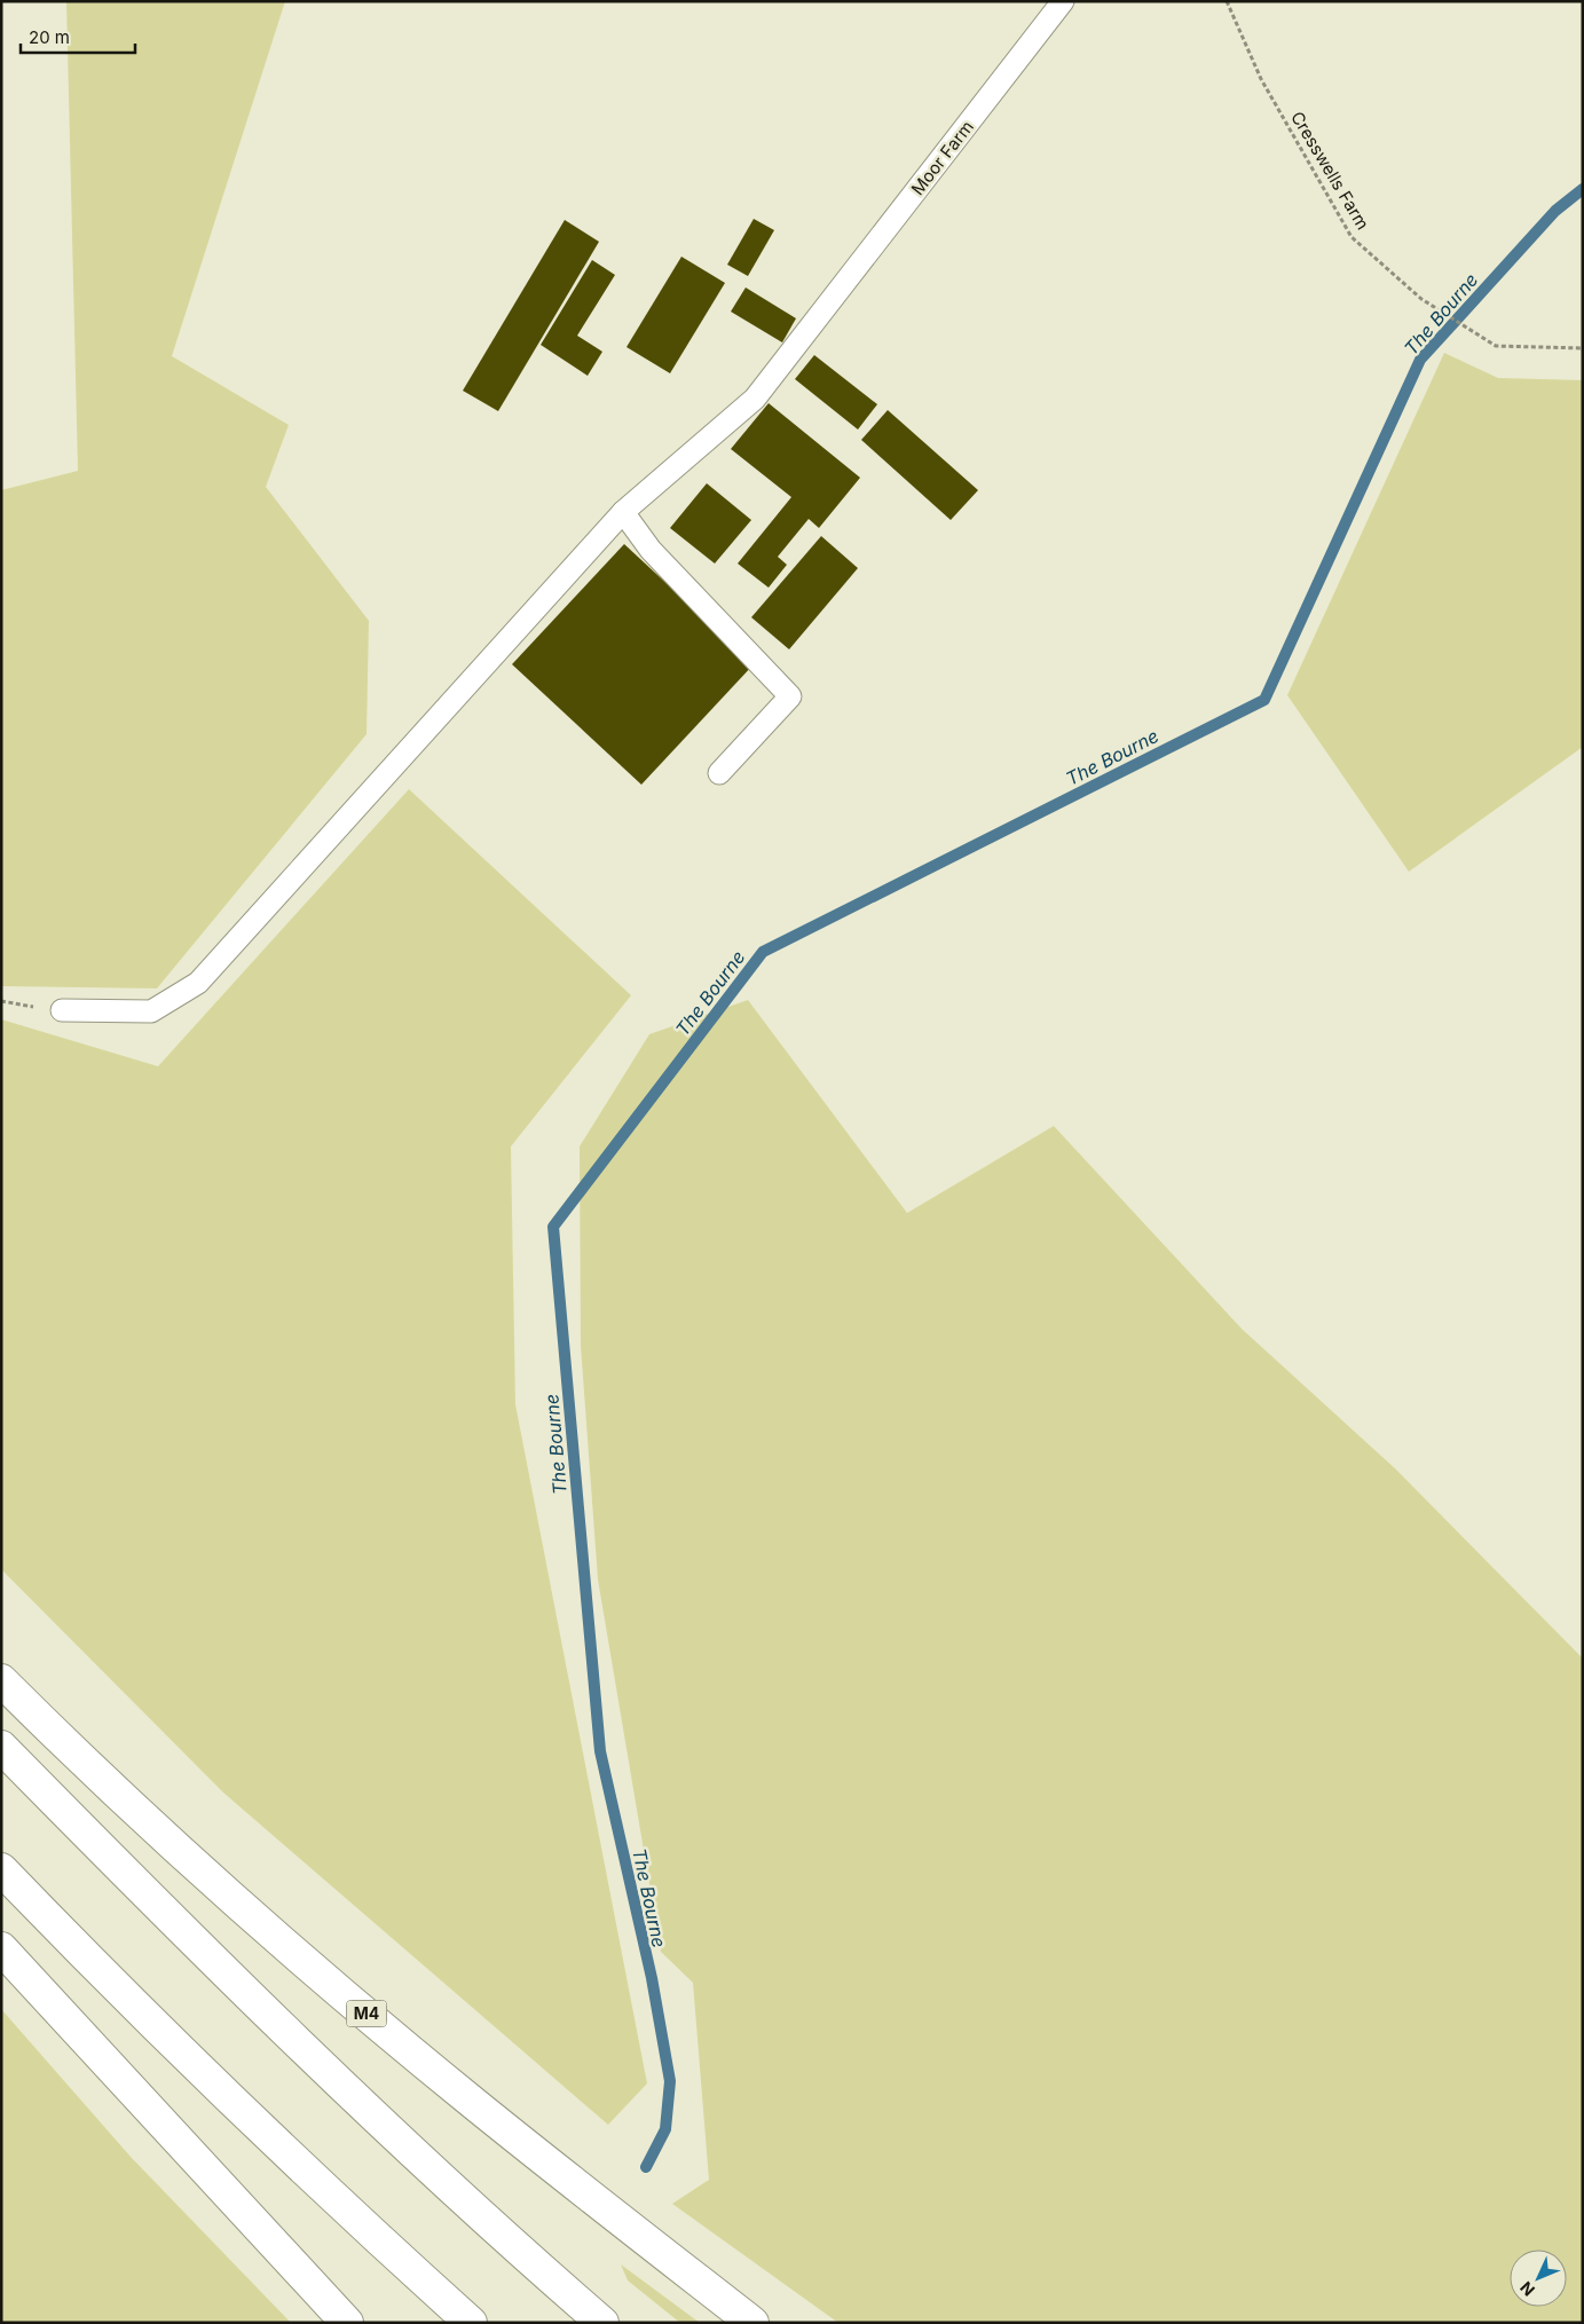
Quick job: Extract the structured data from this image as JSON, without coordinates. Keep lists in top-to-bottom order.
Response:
{
  "streets": {
    "highway": ["M4"],
    "lane": ["Moor Farm"],
    "path": ["Cresswells Farm"]
  },
  "water": ["The Bourne"],
  "scale_bar": "20 m",
  "north": "bottom left"
}
